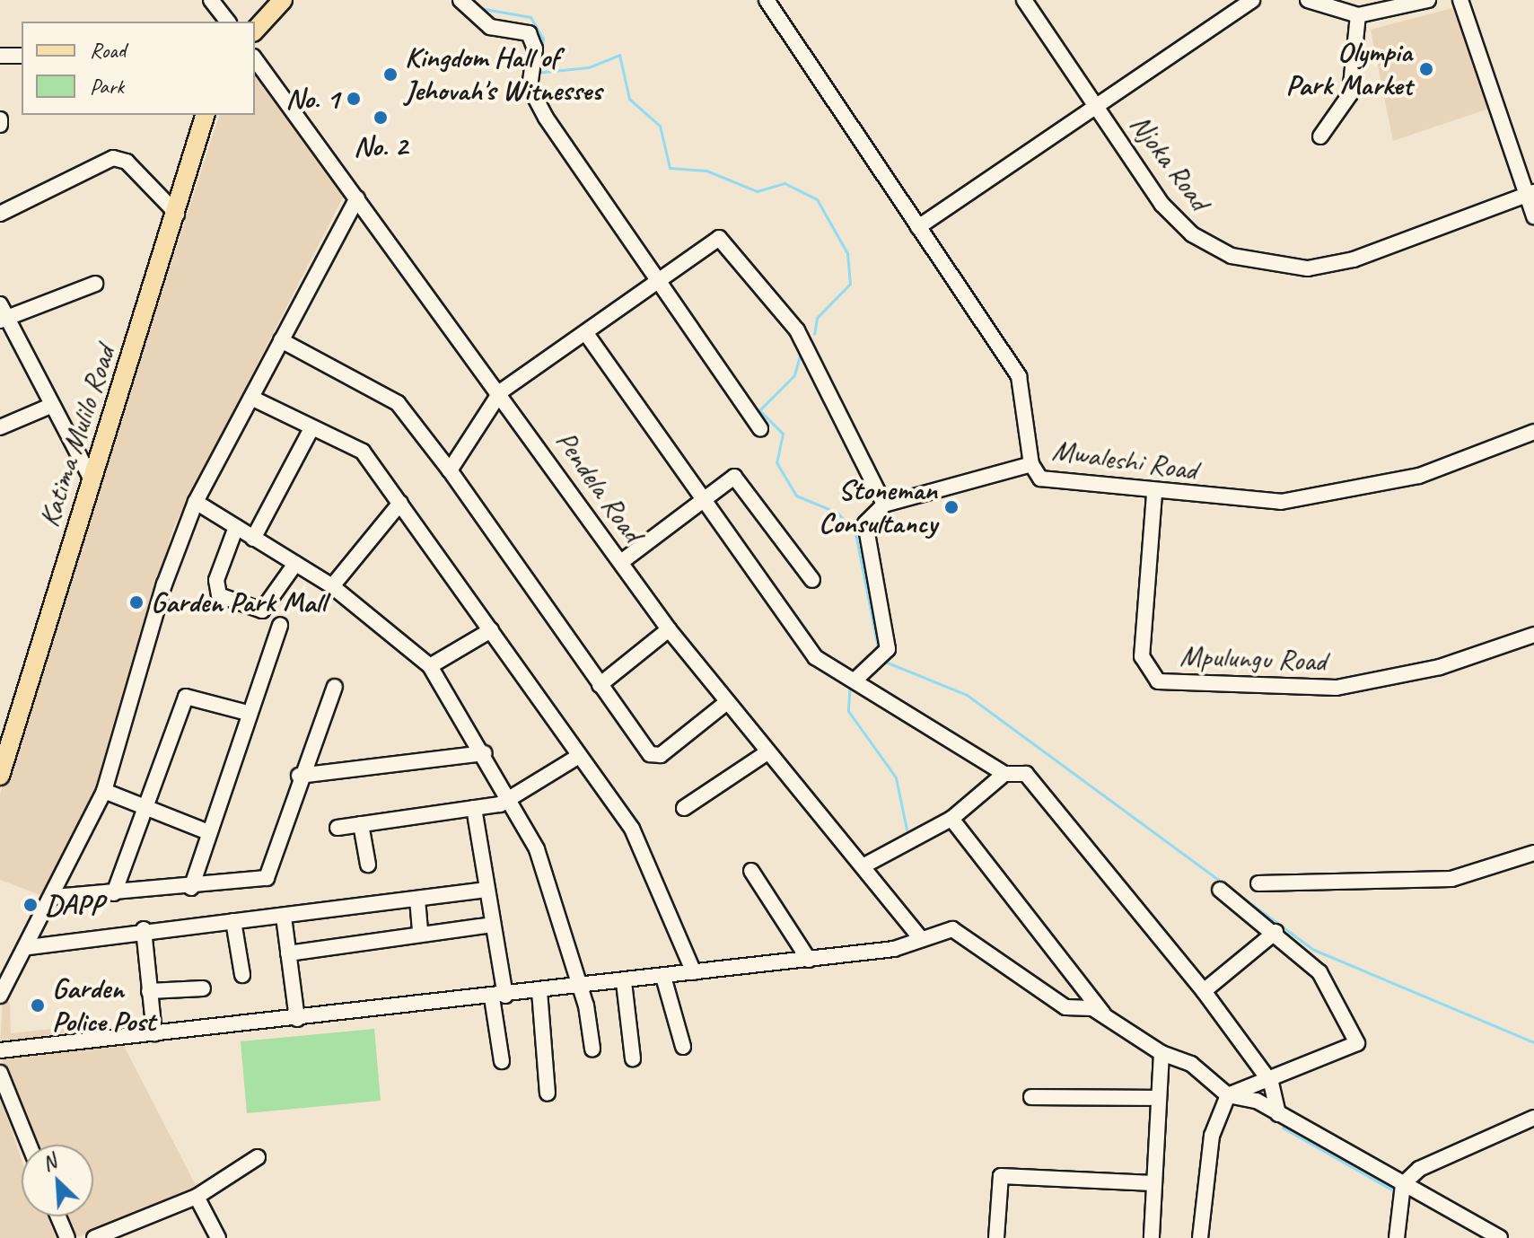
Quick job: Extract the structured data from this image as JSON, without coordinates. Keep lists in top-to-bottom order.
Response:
{
  "streets": {
    "main road": ["Katima Mulilo Road"],
    "street": [
      "Njoka Road",
      "Mwaleshi Road",
      "Pendela Road",
      "Mpulungu Road"
    ]
  },
  "crossings": [
    ["Mwaleshi Road", "Mpulungu Road"]
  ],
  "places": [
    "Olympia Park Market",
    "Kingdom Hall of Jehovah's Witnesses",
    "No. 1",
    "No. 2",
    "Stoneman Consultancy",
    "Garden Park Mall",
    "DAPP",
    "Garden Police Post"
  ],
  "legend": ["Road", "Park"],
  "north": "top left"
}
